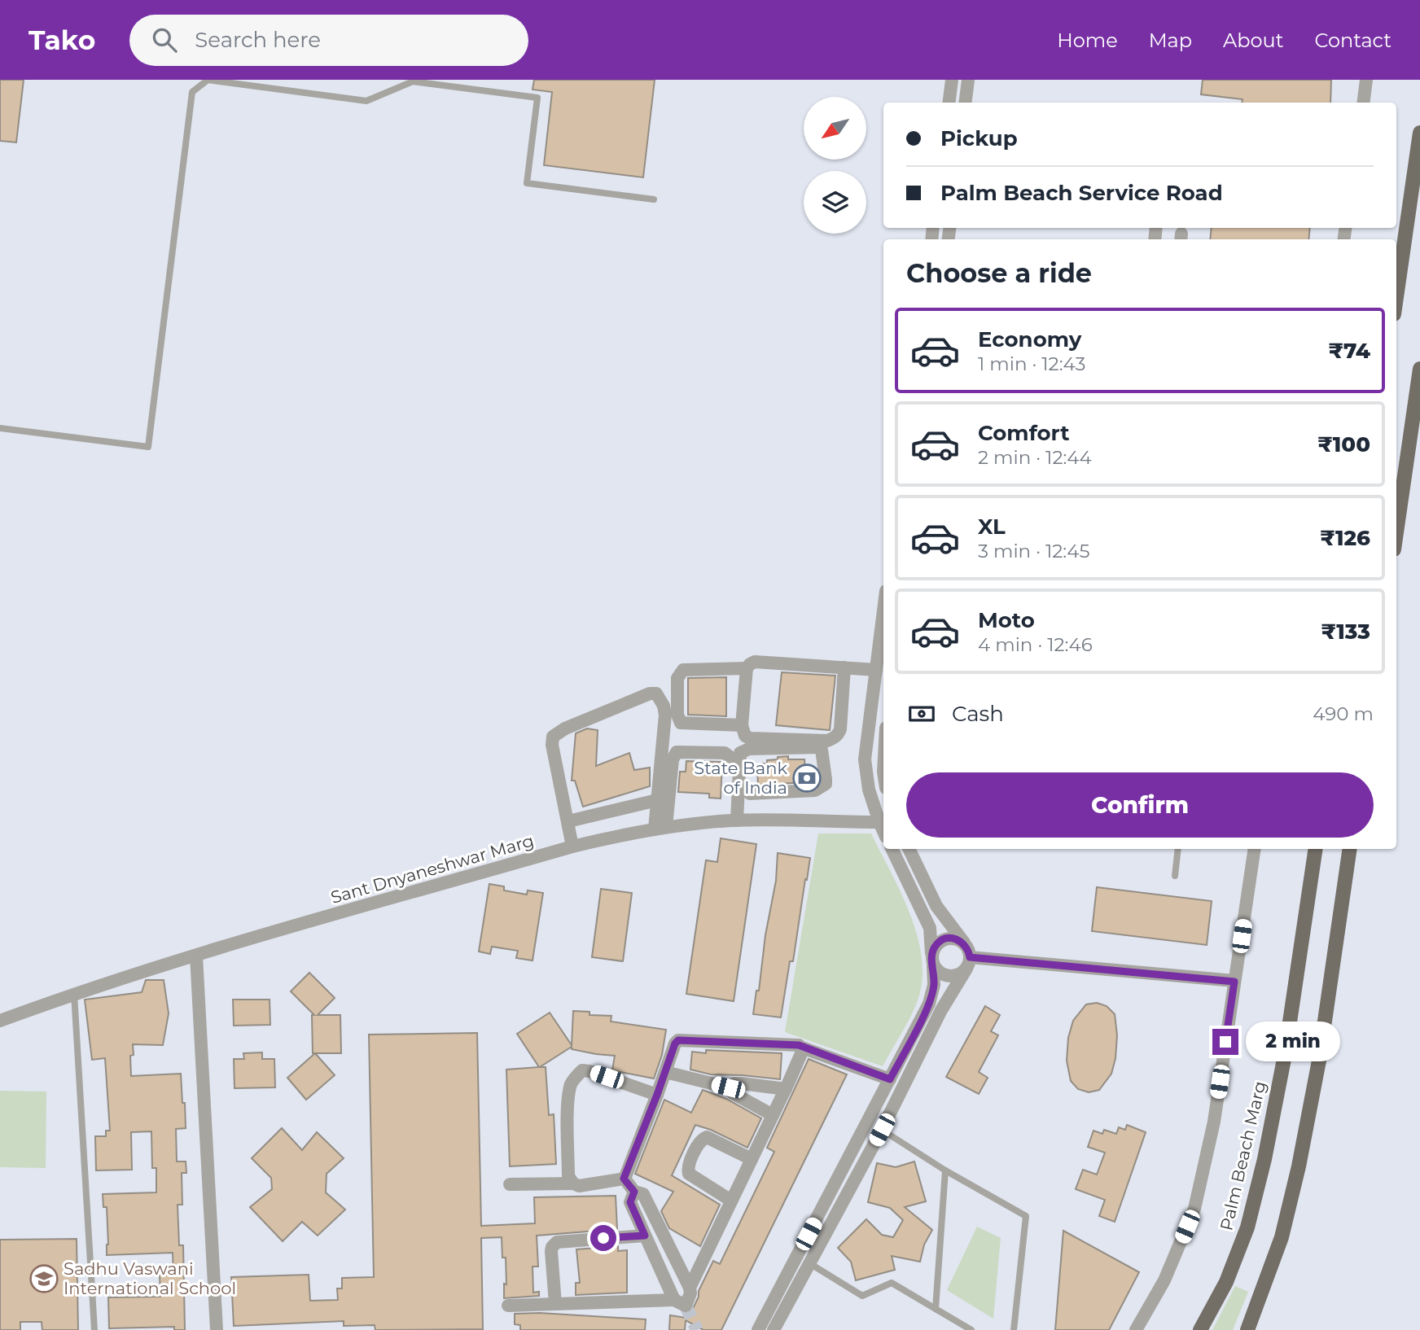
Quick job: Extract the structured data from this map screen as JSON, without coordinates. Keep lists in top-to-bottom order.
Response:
{
  "streets": {
    "main road": ["Palm Beach Marg"],
    "street": ["Sant Dnyaneshwar Marg"]
  },
  "places": {
    "bank": ["State Bank of India"],
    "school or university": ["Sadhu Vaswani International School"]
  },
  "north": "bottom left",
  "page": {
    "header": "Tako",
    "search": "Search here",
    "nav": [
      "Home",
      "Map",
      "About",
      "Contact"
    ],
    "banner": ["Pickup", "Palm Beach Service Road"],
    "heading": "Choose a ride",
    "list": [
      {
        "name": "Economy",
        "note": "1 min · 12:43",
        "value": "₹74"
      },
      {
        "name": "Comfort",
        "note": "2 min · 12:44",
        "value": "₹100"
      },
      {
        "name": "XL",
        "note": "3 min · 12:45",
        "value": "₹126"
      },
      {
        "name": "Moto",
        "note": "4 min · 12:46",
        "value": "₹133"
      }
    ],
    "pay": ["Cash", "490 m"],
    "buttons": "Confirm",
    "bubble": "2 min"
  }
}
